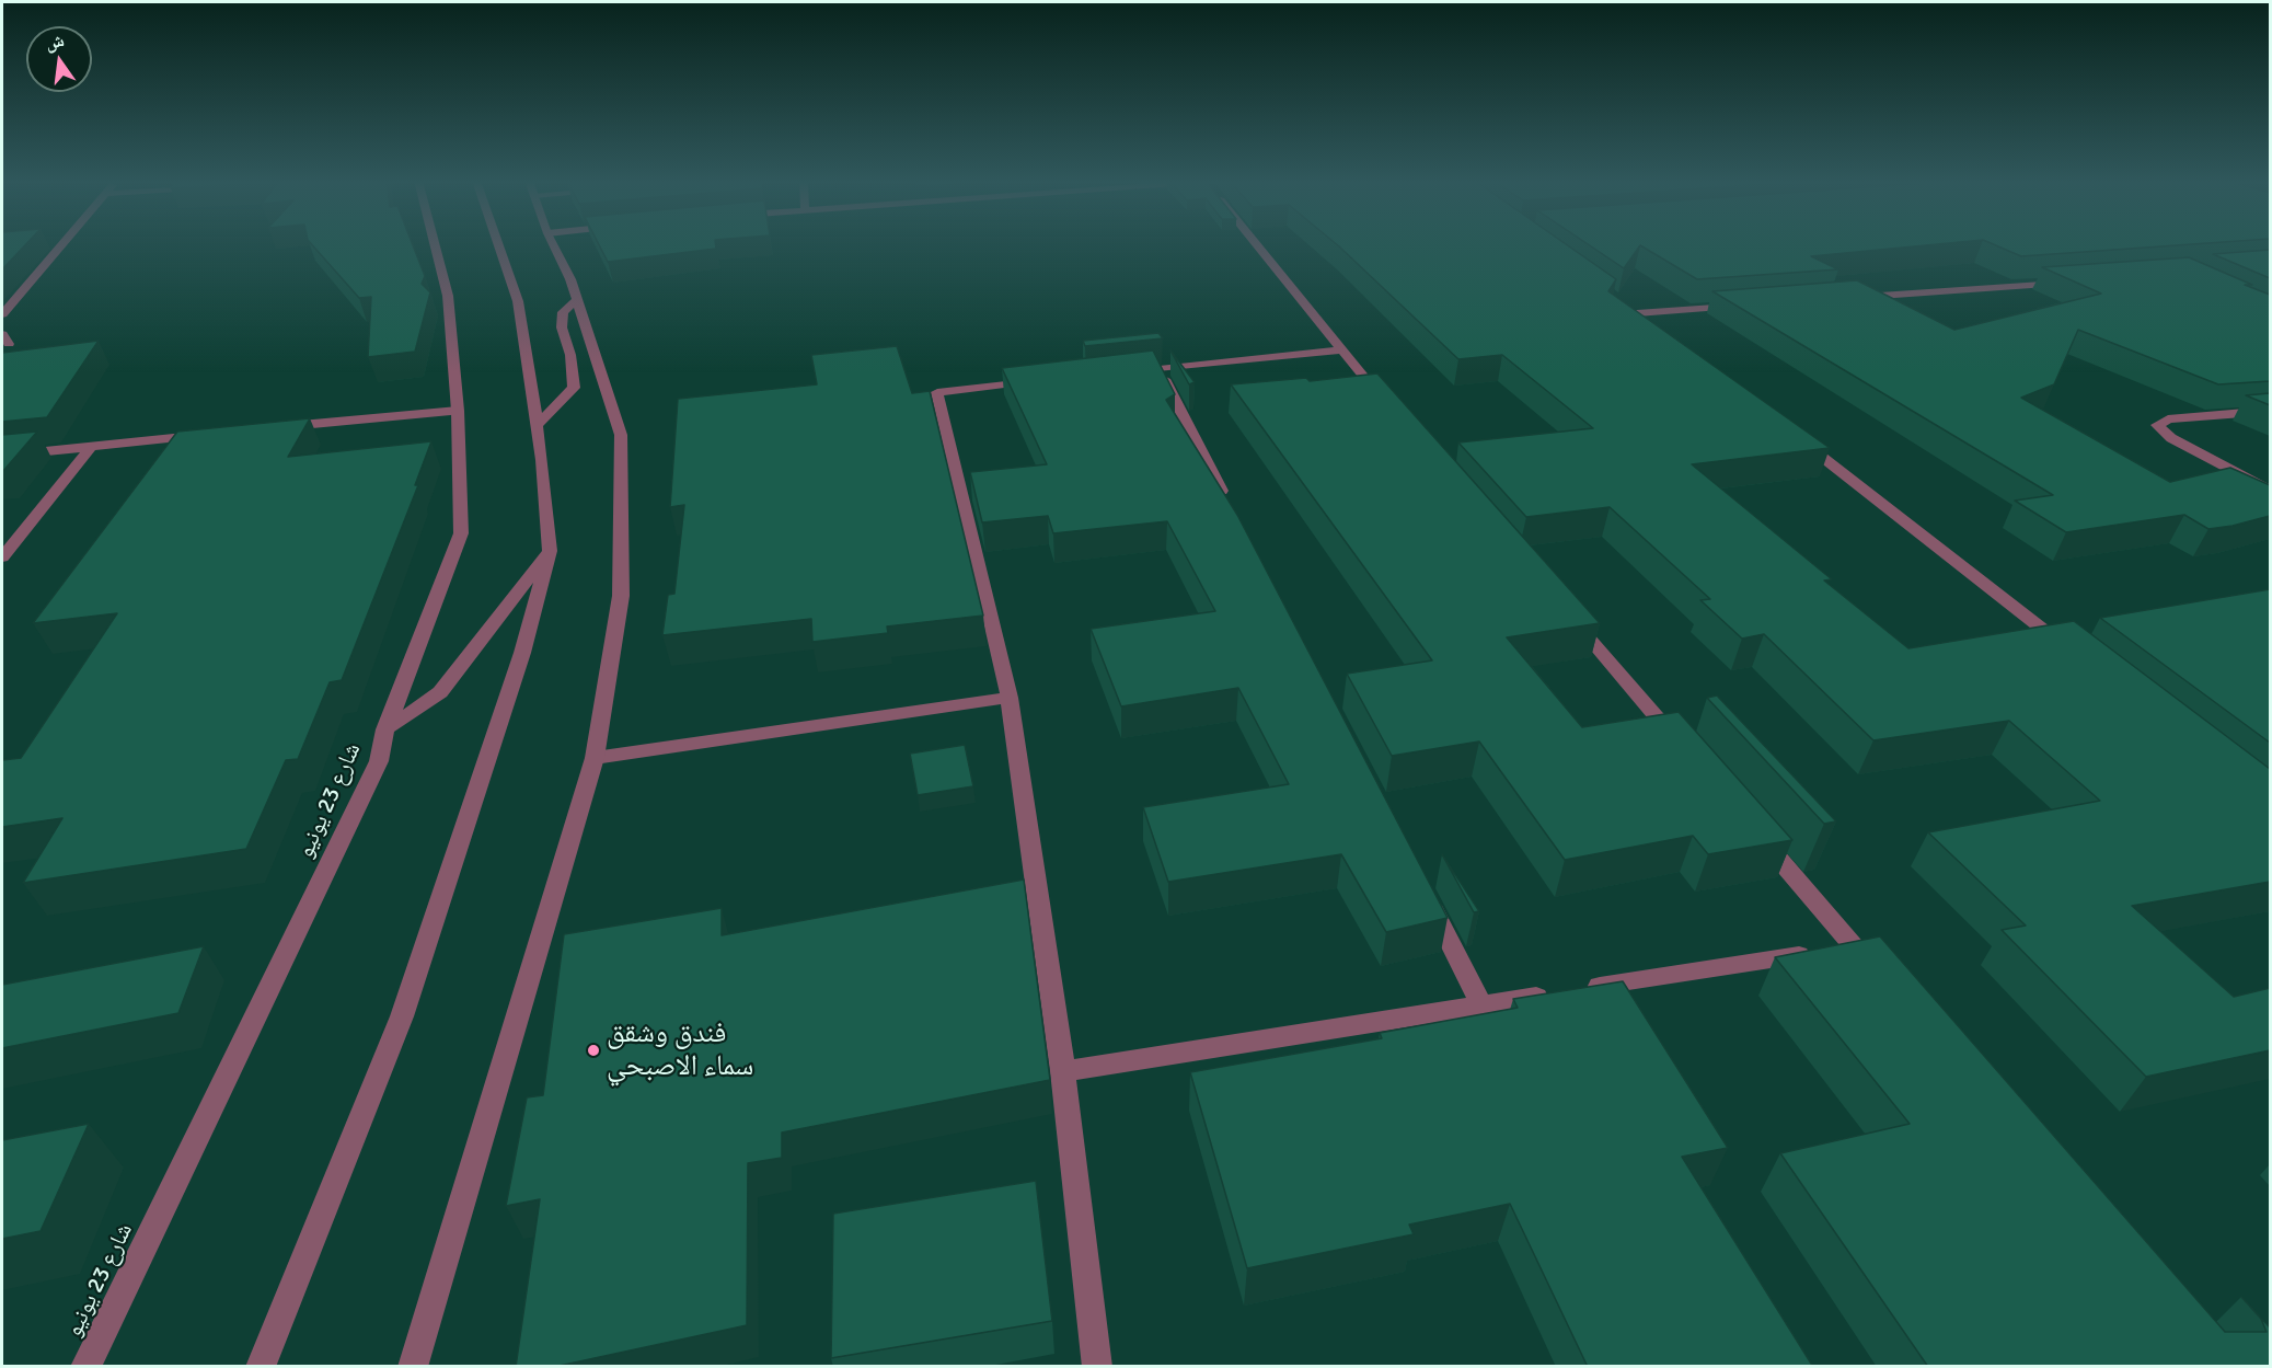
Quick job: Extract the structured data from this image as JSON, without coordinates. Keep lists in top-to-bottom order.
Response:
{
  "streets": {
    "street": ["شارع 23 يونيو"]
  },
  "places": ["فندق وشقق سماء الاصبحي"],
  "north": "top"
}
